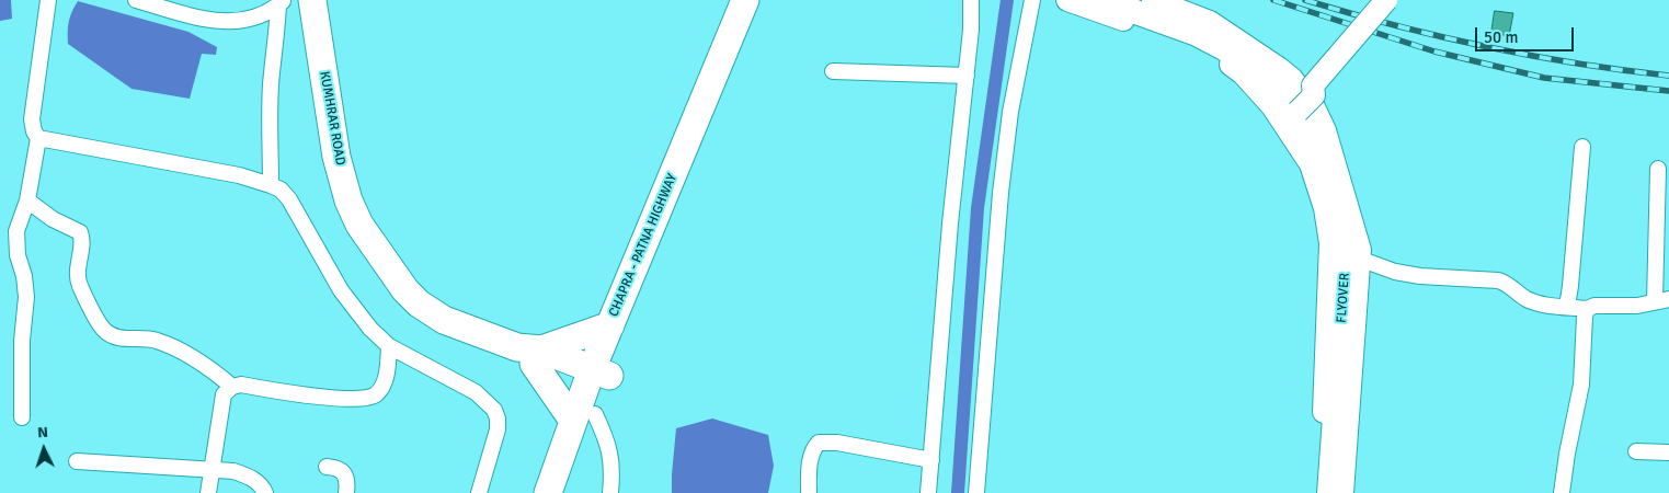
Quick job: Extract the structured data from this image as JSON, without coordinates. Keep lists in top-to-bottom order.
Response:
{
  "streets": {
    "highway": ["KUMHRAR ROAD", "CHAPRA - PATNA HIGHWAY"],
    "main road": ["FLYOVER"]
  },
  "crossings": [
    ["KUMHRAR ROAD", "CHAPRA - PATNA HIGHWAY"]
  ],
  "scale_bar": "50 m",
  "north": "top"
}
